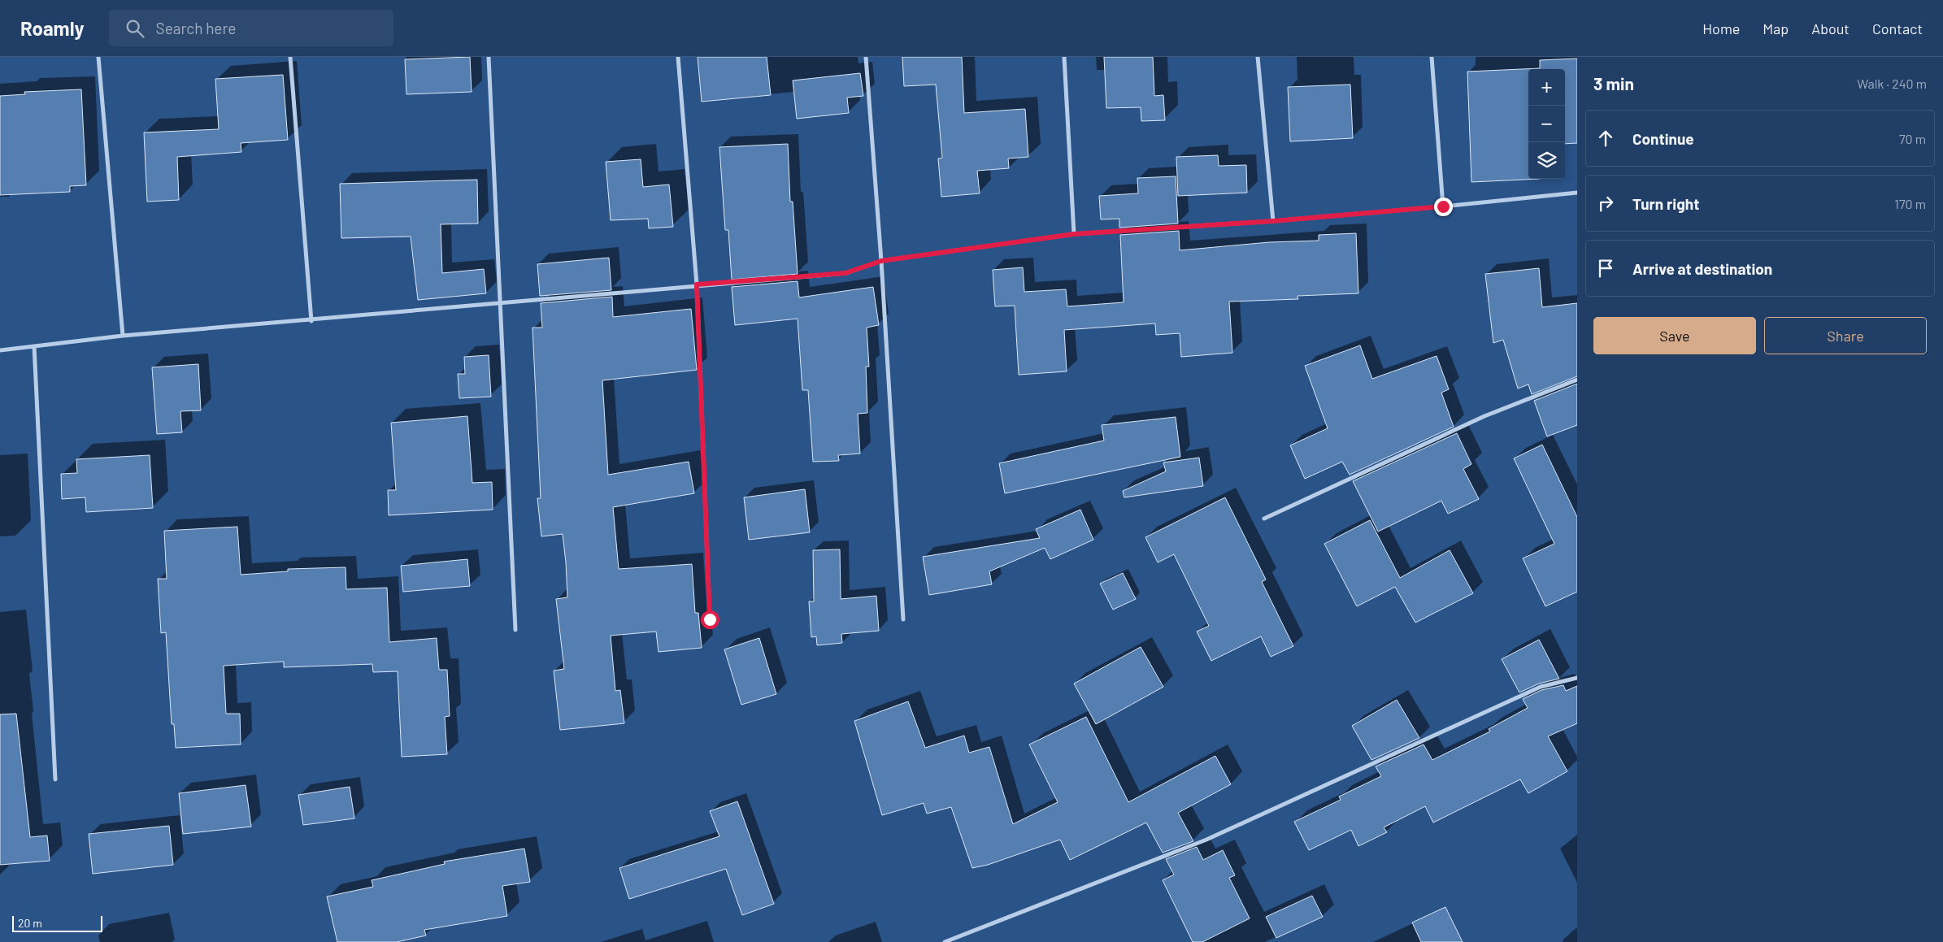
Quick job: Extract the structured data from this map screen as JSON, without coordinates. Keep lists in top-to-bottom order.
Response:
{
  "scale_bar": "20 m",
  "page": {
    "header": "Roamly",
    "search": "Search here",
    "nav": [
      "Home",
      "Map",
      "About",
      "Contact"
    ],
    "heading": ["3 min", "Walk · 240 m"],
    "map_buttons": ["+", "−"],
    "list": [
      ["Continue", "70 m"],
      ["Turn right", "170 m"],
      "Arrive at destination"
    ],
    "buttons": ["Save", "Share"],
    "scale": "20 m"
  }
}
